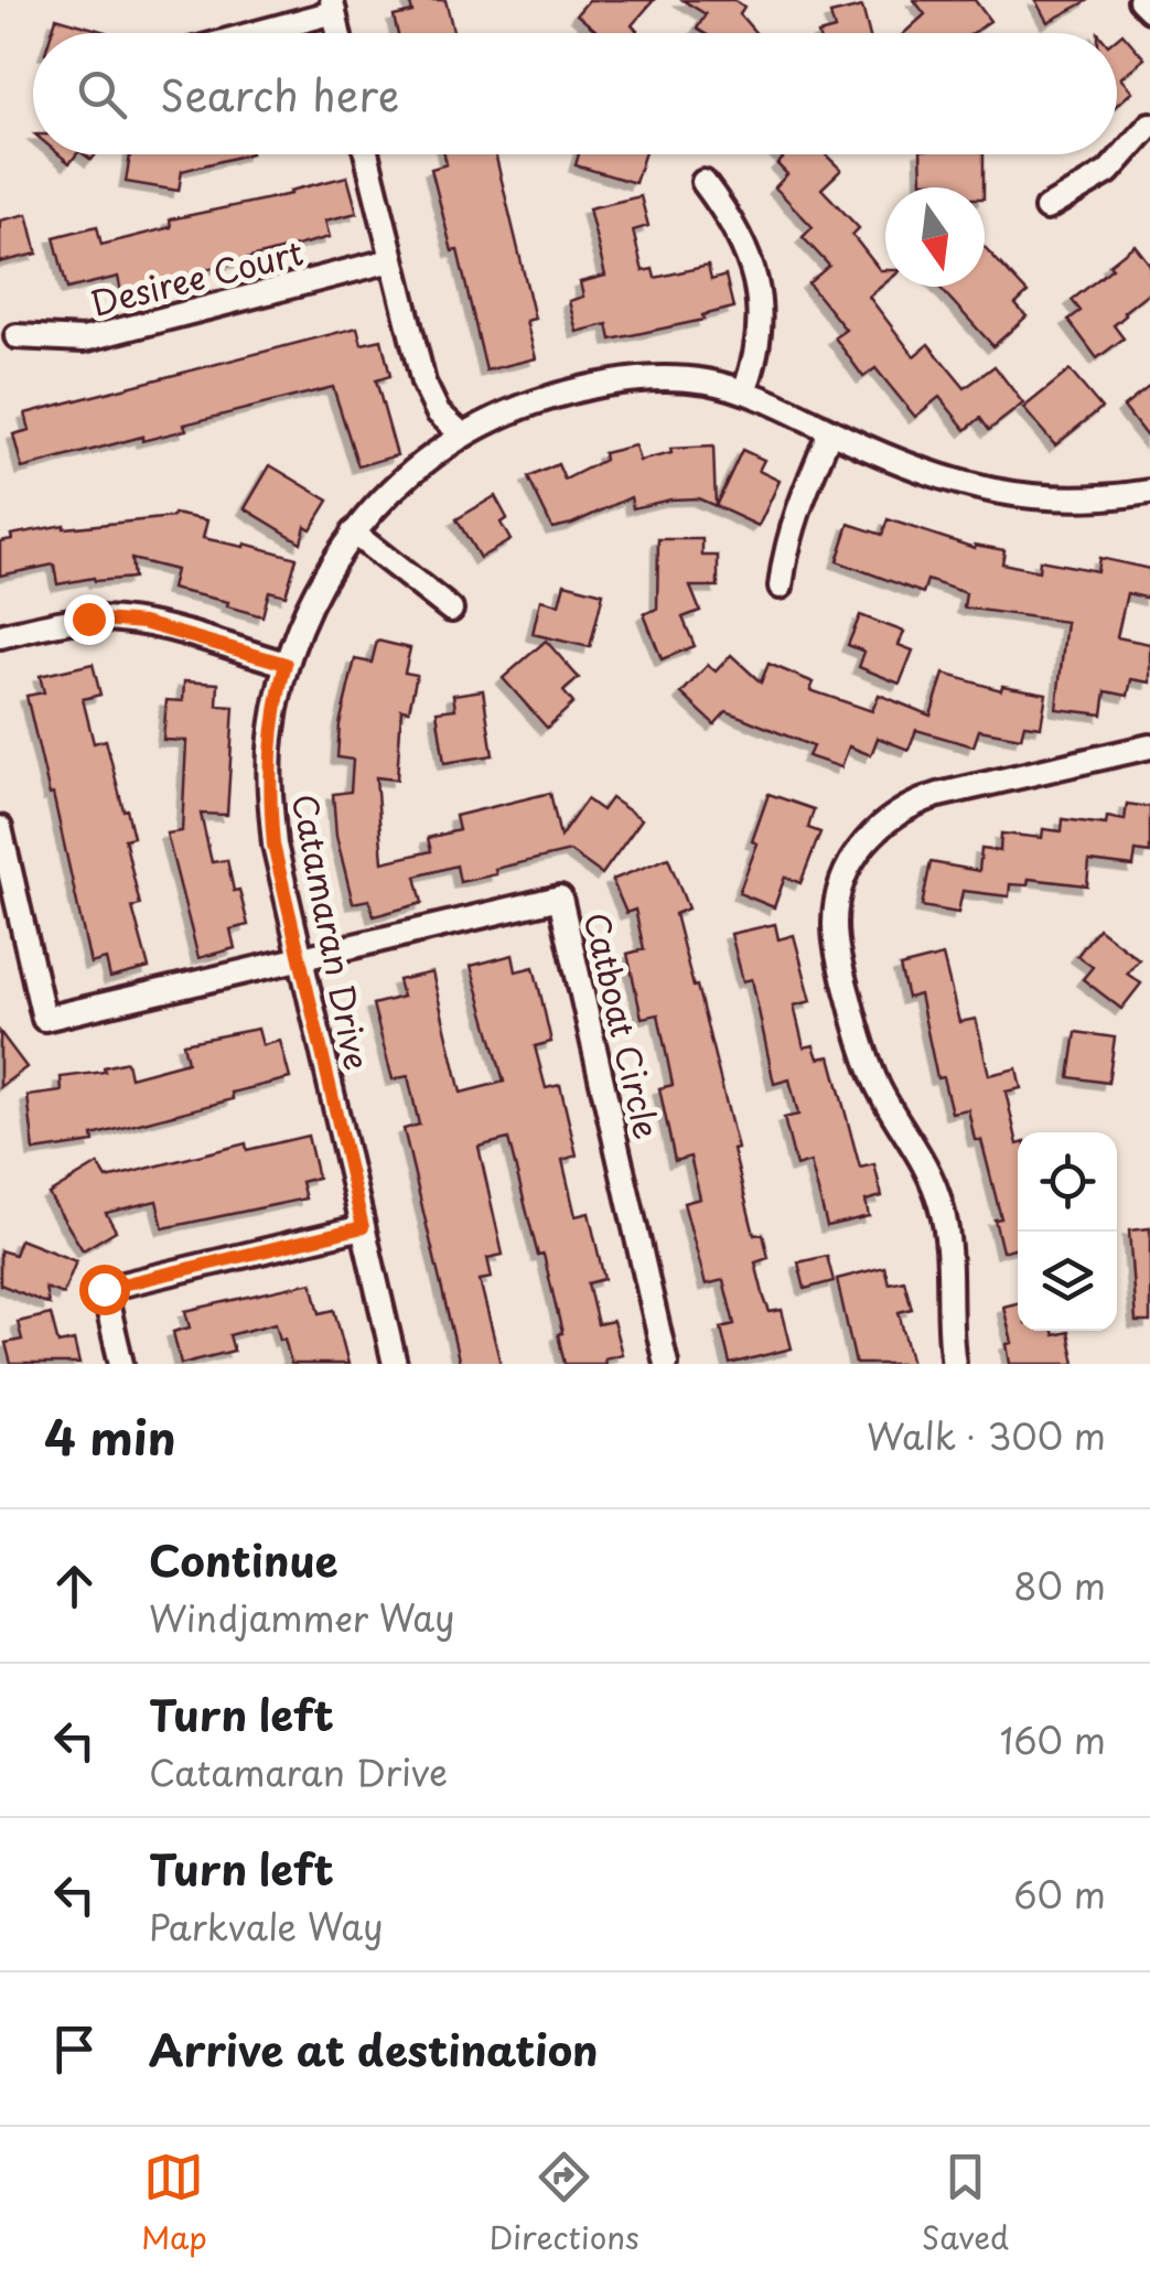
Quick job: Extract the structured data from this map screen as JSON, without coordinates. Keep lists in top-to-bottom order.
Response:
{
  "streets": {
    "street": ["Desiree Court", "Catamaran Drive", "Catboat Circle"]
  },
  "crossings": [
    ["Catamaran Drive", "Catboat Circle"]
  ],
  "north": "bottom",
  "page": {
    "search": "Search here",
    "heading": ["4 min", "Walk · 300 m"],
    "list": [
      ["Continue", "Windjammer Way", "80 m"],
      ["Turn left", "Catamaran Drive", "160 m"],
      ["Turn left", "Parkvale Way", "60 m"],
      "Arrive at destination"
    ],
    "nav": ["Map", "Directions", "Saved"]
  }
}
